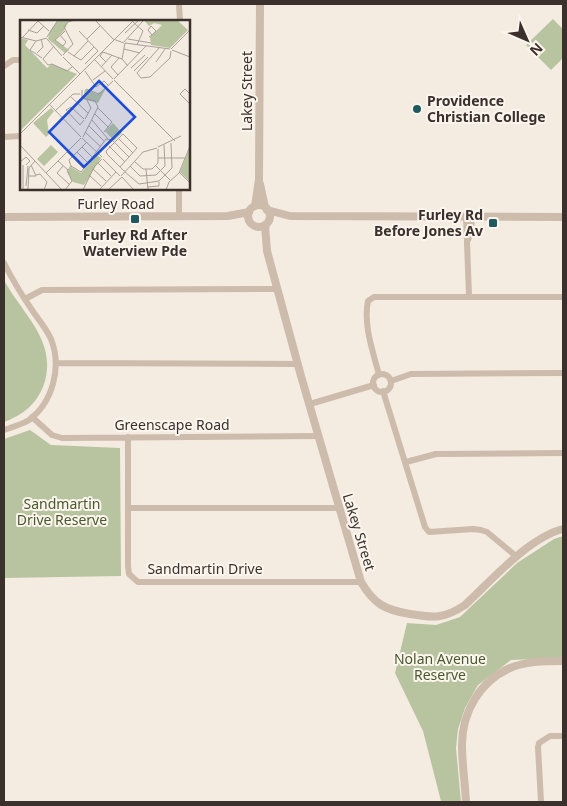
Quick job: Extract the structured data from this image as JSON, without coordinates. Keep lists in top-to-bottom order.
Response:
{
  "streets": {
    "street": [
      "Lakey Street",
      "Furley Road",
      "Greenscape Road",
      "Sandmartin Drive"
    ]
  },
  "crossings": [
    ["Lakey Street", "Furley Road"],
    ["Lakey Street", "Greenscape Road"],
    ["Lakey Street", "Sandmartin Drive"],
    ["Greenscape Road", "Sandmartin Drive"]
  ],
  "parks": ["Sandmartin Drive Reserve", "Nolan Avenue Reserve"],
  "places": {
    "other": ["Providence Christian College"],
    "transit": ["Furley Rd After Waterview Pde", "Furley Rd Before Jones Av"]
  },
  "north": "bottom right"
}
